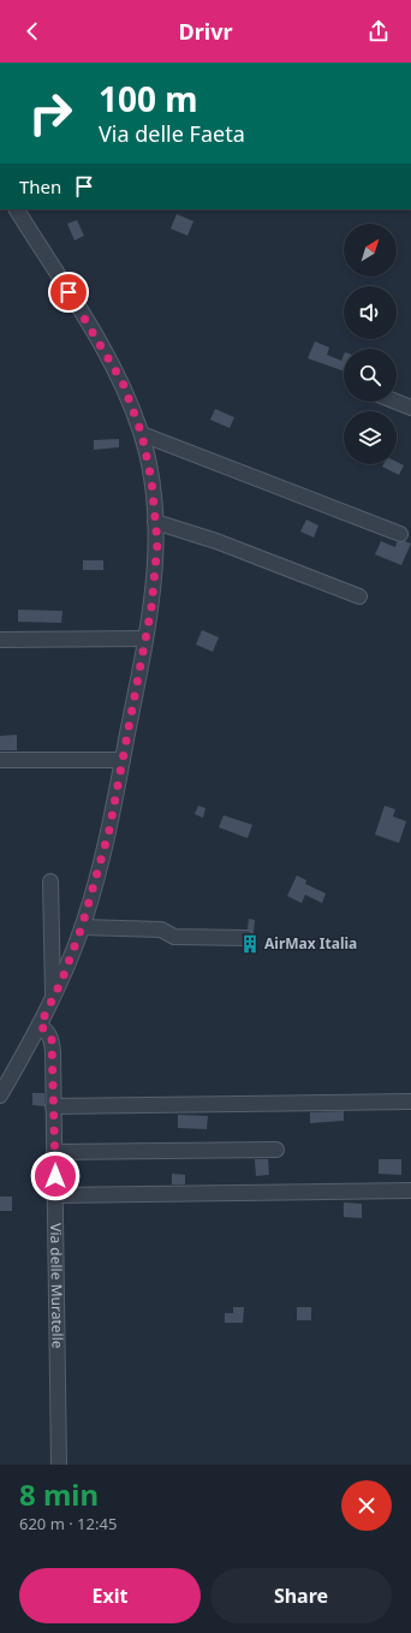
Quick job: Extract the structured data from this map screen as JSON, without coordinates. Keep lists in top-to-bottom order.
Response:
{
  "streets": {
    "street": ["Via delle Muratelle"]
  },
  "places": {
    "building": ["AirMax Italia"]
  },
  "north": "top right",
  "page": {
    "header": "Drivr",
    "turn": ["100 m", "Via delle Faeta"],
    "then": "Then",
    "heading": ["8 min", "620 m · 12:45"],
    "buttons": ["Exit", "Share"]
  }
}
